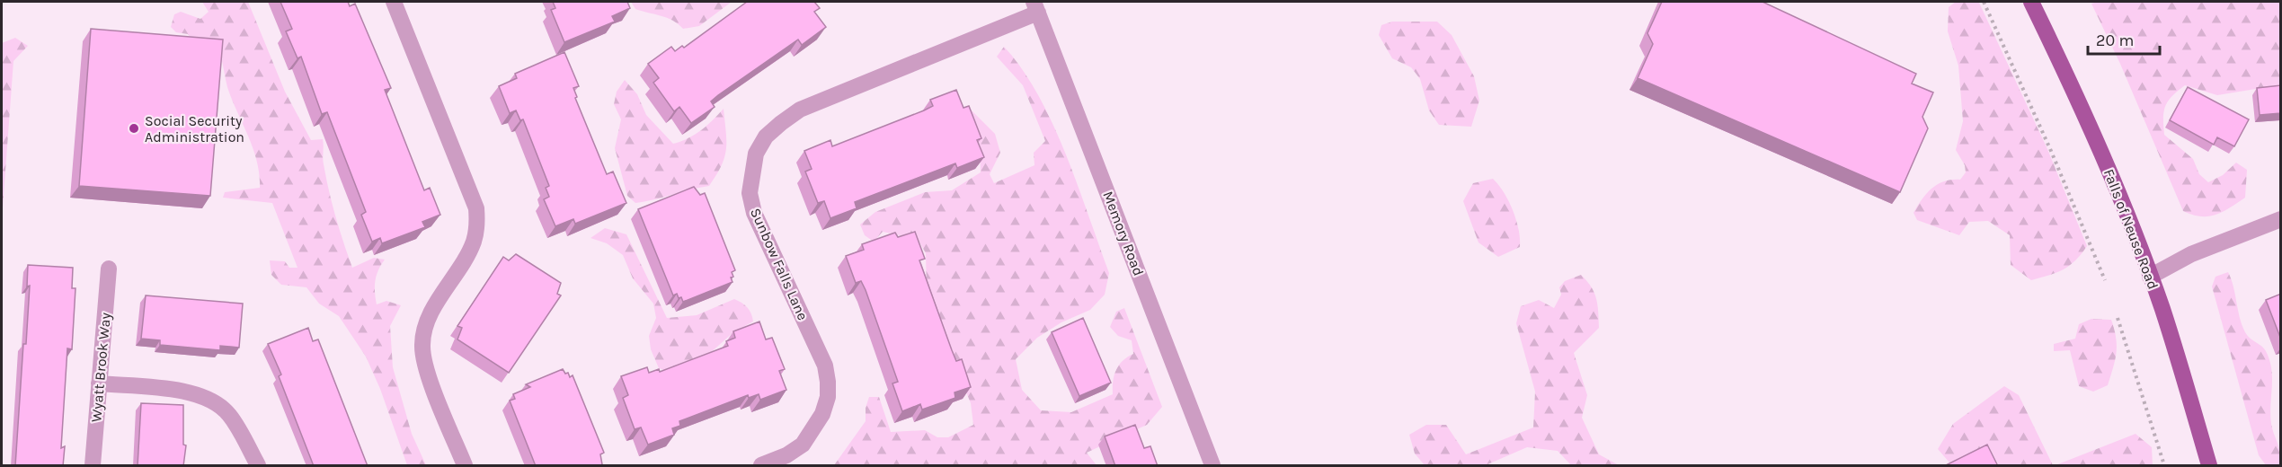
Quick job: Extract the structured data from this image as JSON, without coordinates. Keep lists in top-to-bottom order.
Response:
{
  "streets": {
    "main road": ["Falls of Neuse Road"],
    "street": ["Memory Road", "Sunbow Falls Lane", "Wyatt Brook Way"]
  },
  "crossings": [
    ["Memory Road", "Sunbow Falls Lane"]
  ],
  "places": ["Social Security Administration"],
  "scale_bar": "20 m"
}
